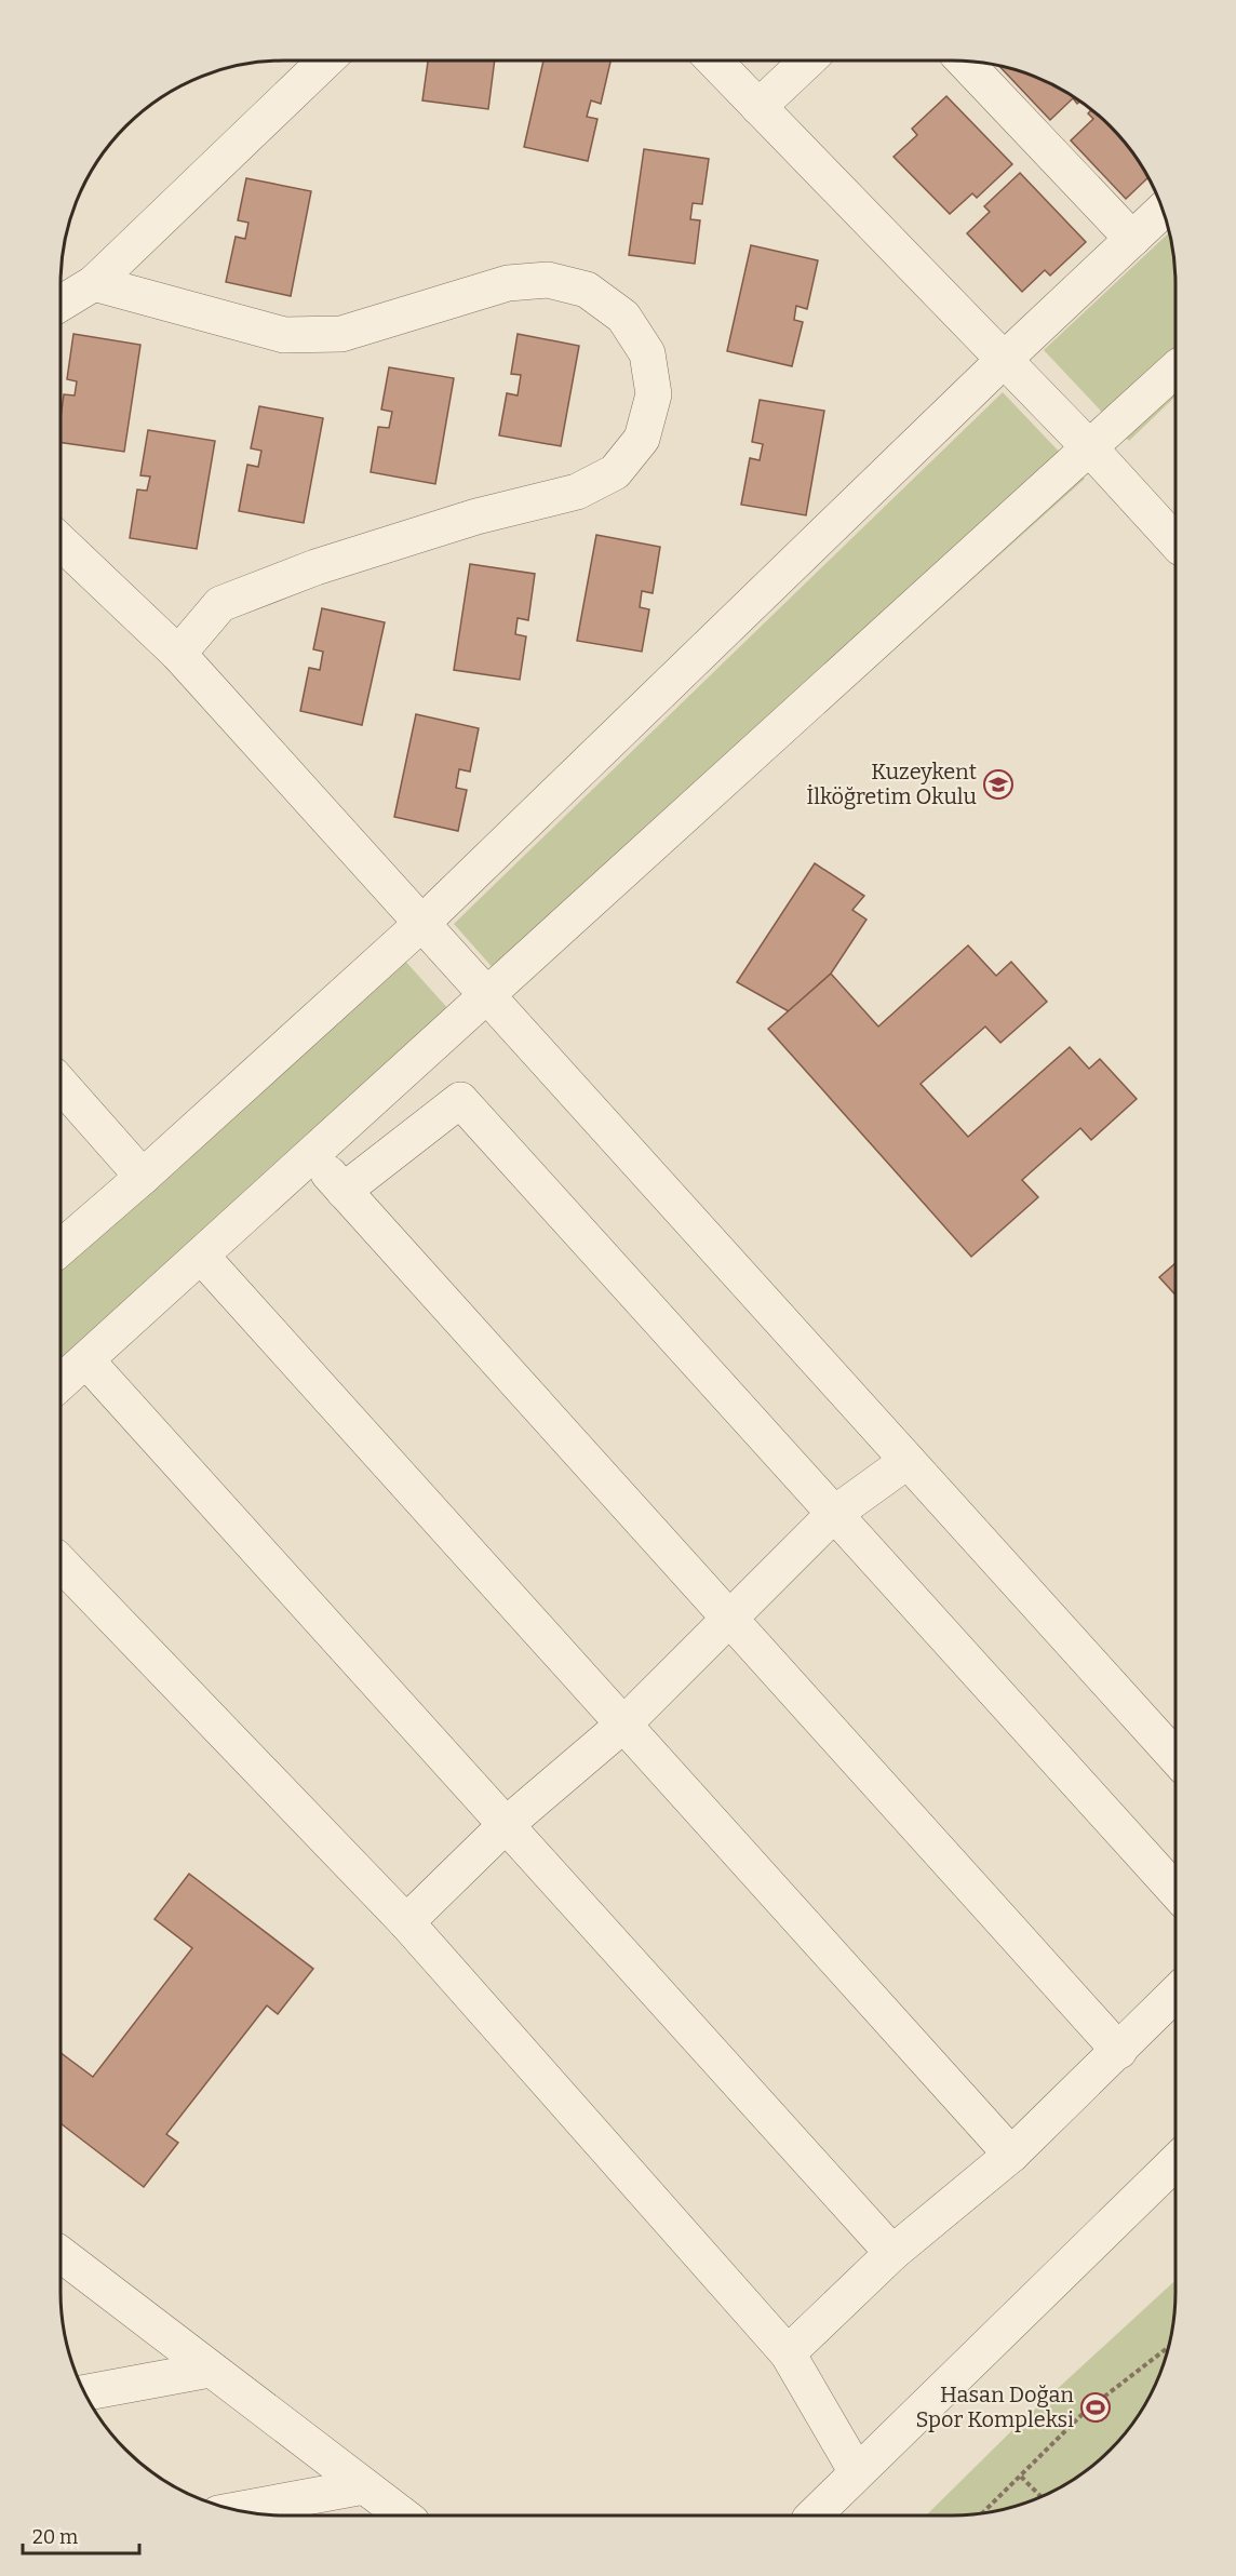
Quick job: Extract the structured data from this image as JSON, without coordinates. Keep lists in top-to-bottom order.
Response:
{
  "places": {
    "school or university": ["Kuzeykent İlköğretim Okulu"],
    "sports": ["Hasan Doğan Spor Kompleksi"]
  },
  "scale_bar": "20 m"
}
